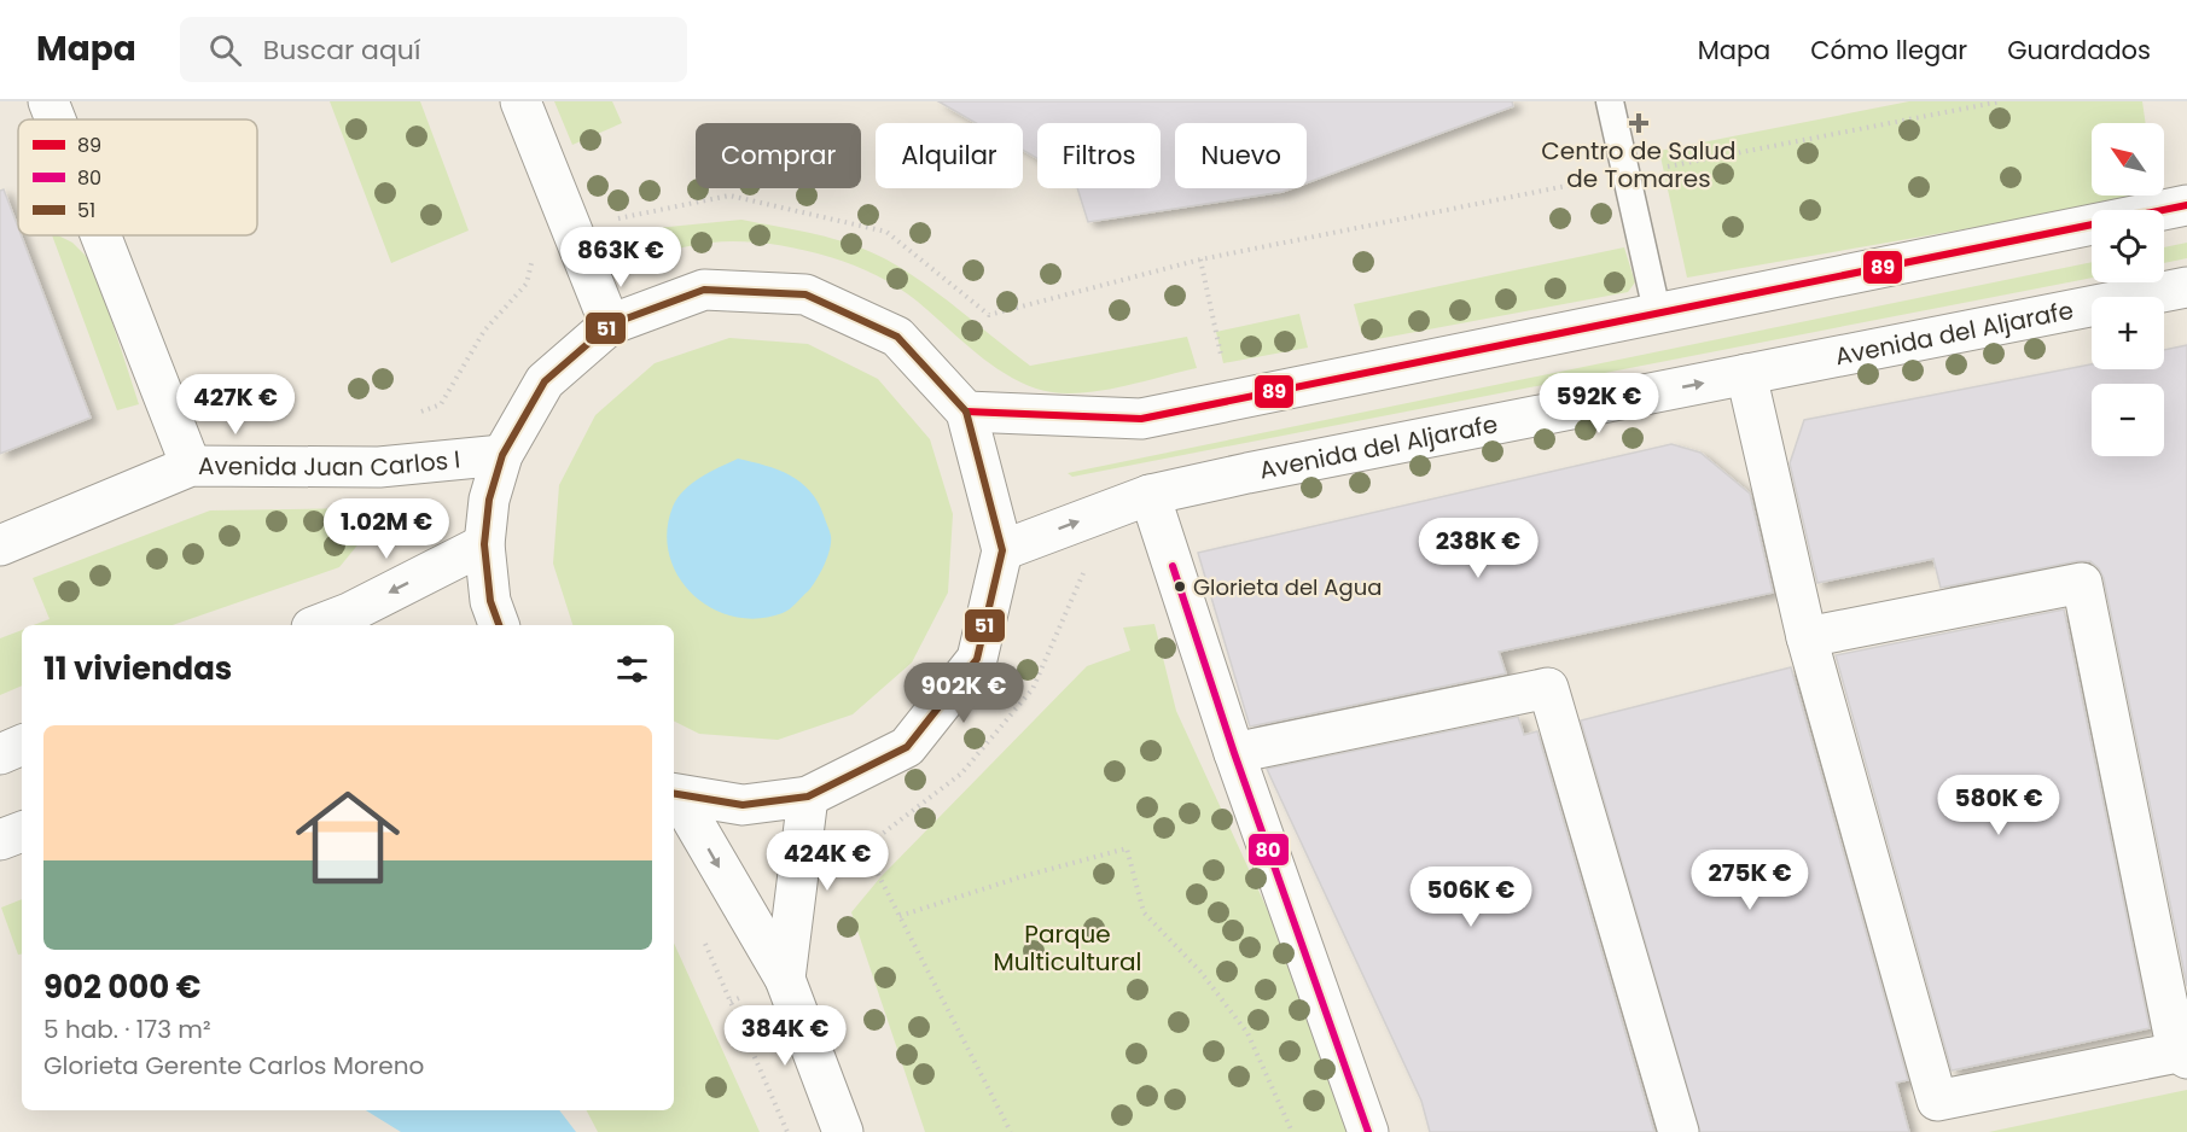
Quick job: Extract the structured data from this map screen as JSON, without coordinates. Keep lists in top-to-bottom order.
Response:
{
  "streets": {
    "street": ["Avenida del Aljarafe", "Avenida Juan Carlos I"]
  },
  "parks": ["Parque Multicultural"],
  "places": {
    "health": ["Centro de Salud de Tomares"],
    "other": ["Glorieta del Agua"]
  },
  "lines": ["transit line 89", "transit line 51", "transit line 80"],
  "legend": ["89", "80", "51"],
  "north": "top left",
  "page": {
    "header": "Mapa",
    "search": "Buscar aquí",
    "nav": ["Mapa", "Cómo llegar", "Guardados"],
    "map_buttons": ["+", "−"],
    "chip": [
      "Comprar",
      "Alquilar",
      "Filtros",
      "Nuevo"
    ],
    "price": [
      "863K €",
      "592K €",
      "427K €",
      "1.02M €",
      "238K €",
      "902K €",
      "580K €",
      "424K €",
      "275K €",
      "506K €",
      "384K €"
    ],
    "heading": "11 viviendas",
    "list": [
      {
        "name": "902 000 €",
        "note": "5 hab. · 173 m² · Glorieta Gerente Carlos Moreno"
      }
    ]
  }
}
